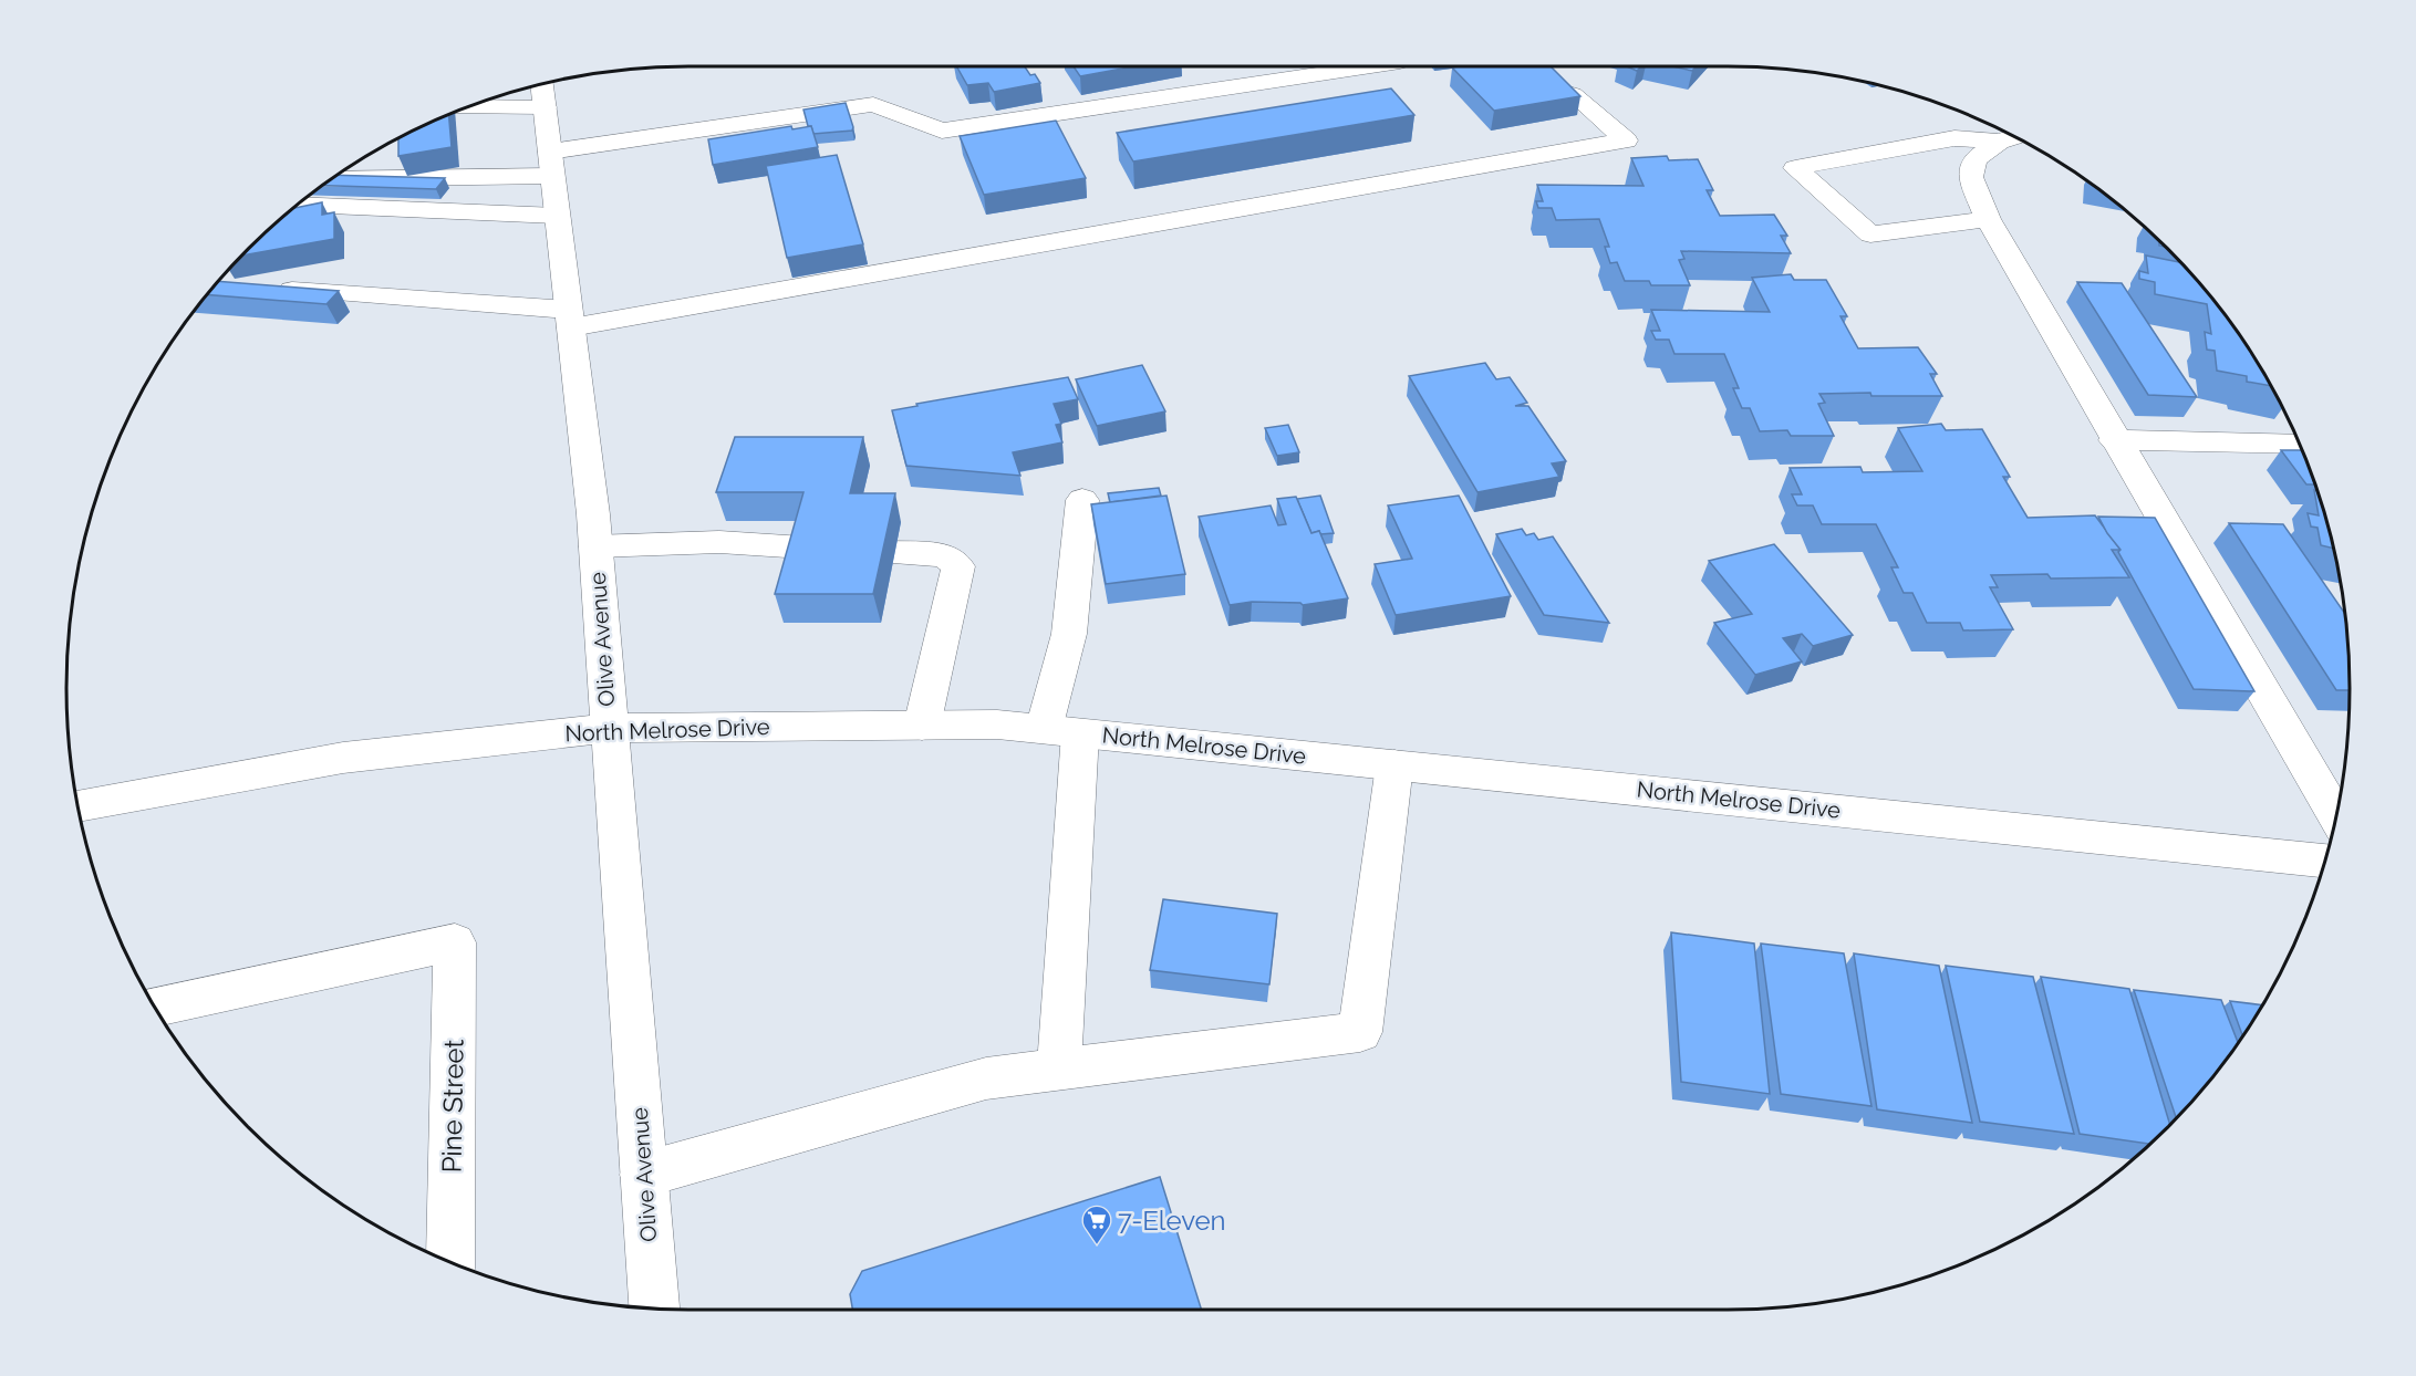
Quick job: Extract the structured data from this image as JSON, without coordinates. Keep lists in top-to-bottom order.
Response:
{
  "streets": {
    "main road": ["Olive Avenue", "North Melrose Drive", "Pine Street"]
  },
  "crossings": [
    ["Olive Avenue", "North Melrose Drive"]
  ],
  "places": {
    "supermarket": ["7-Eleven"]
  }
}
